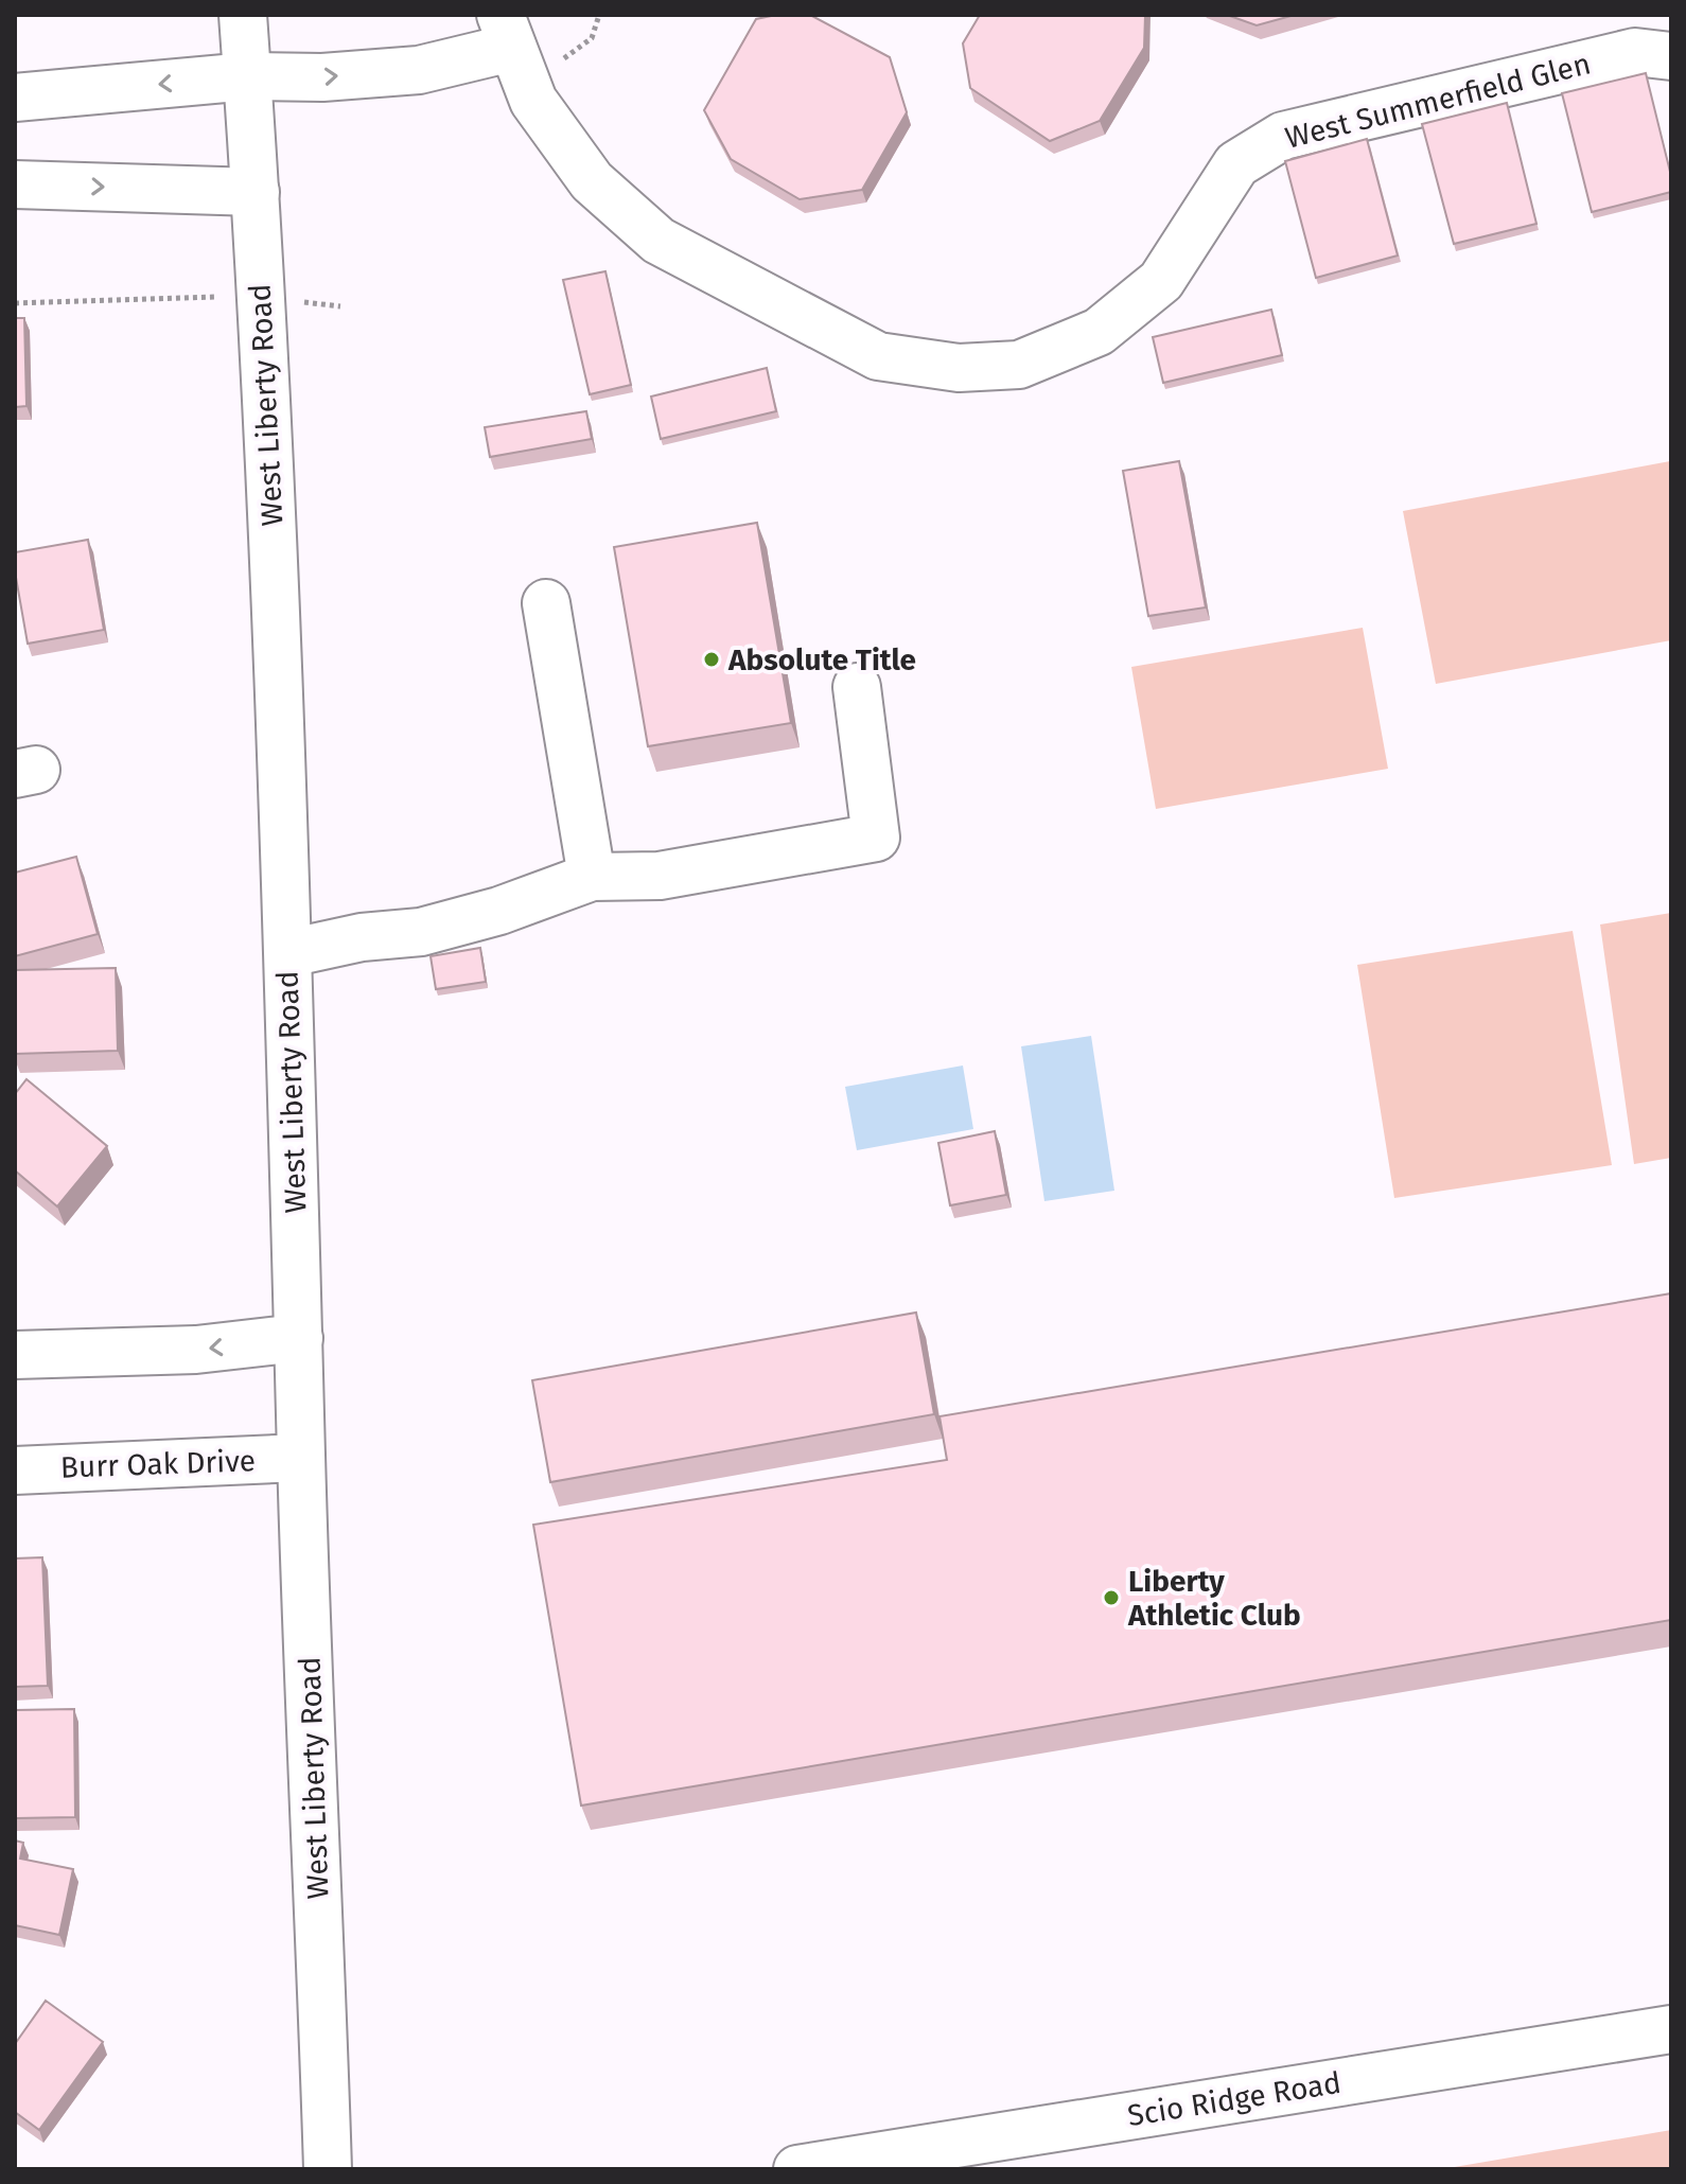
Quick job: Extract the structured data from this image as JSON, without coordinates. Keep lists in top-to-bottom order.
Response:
{
  "streets": {
    "street": [
      "West Summerfield Glen",
      "West Liberty Road",
      "Burr Oak Drive",
      "Scio Ridge Road"
    ]
  },
  "crossings": [
    ["West Summerfield Glen", "West Liberty Road"],
    ["West Liberty Road", "Burr Oak Drive"]
  ],
  "places": ["Absolute Title", "Liberty Athletic Club"]
}
